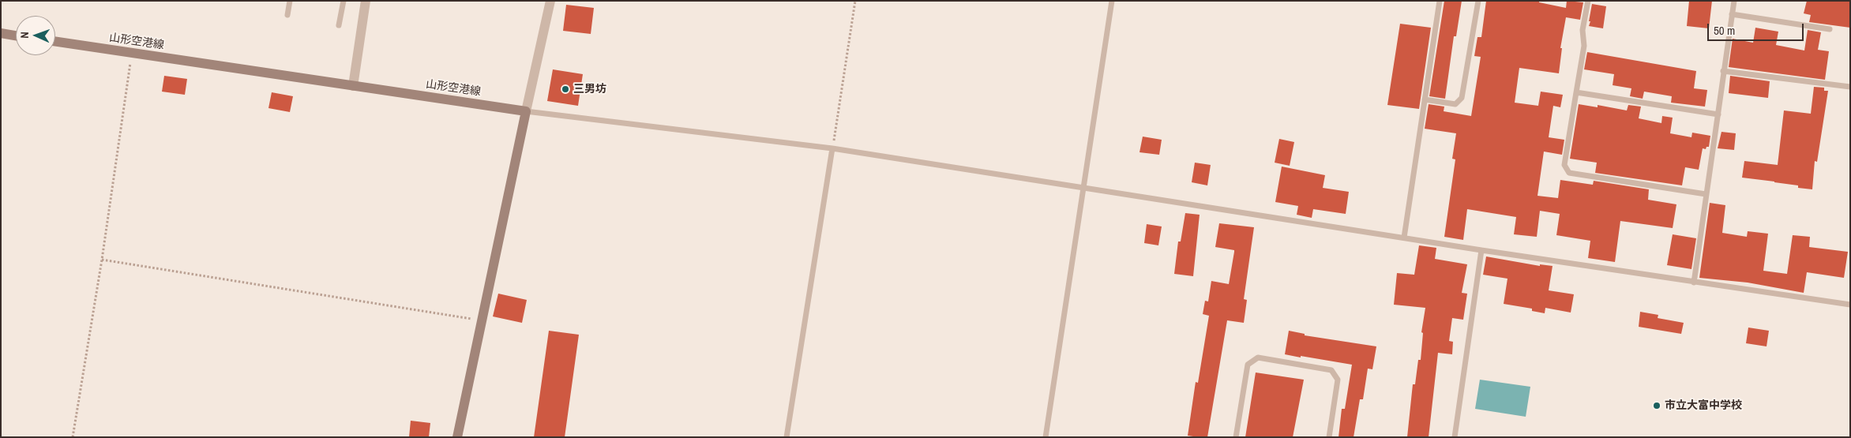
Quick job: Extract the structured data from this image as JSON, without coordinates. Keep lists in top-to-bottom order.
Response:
{
  "streets": {
    "main road": ["山形空港線"]
  },
  "places": ["三男坊", "市立大富中学校"],
  "scale_bar": "50 m",
  "north": "left"
}
